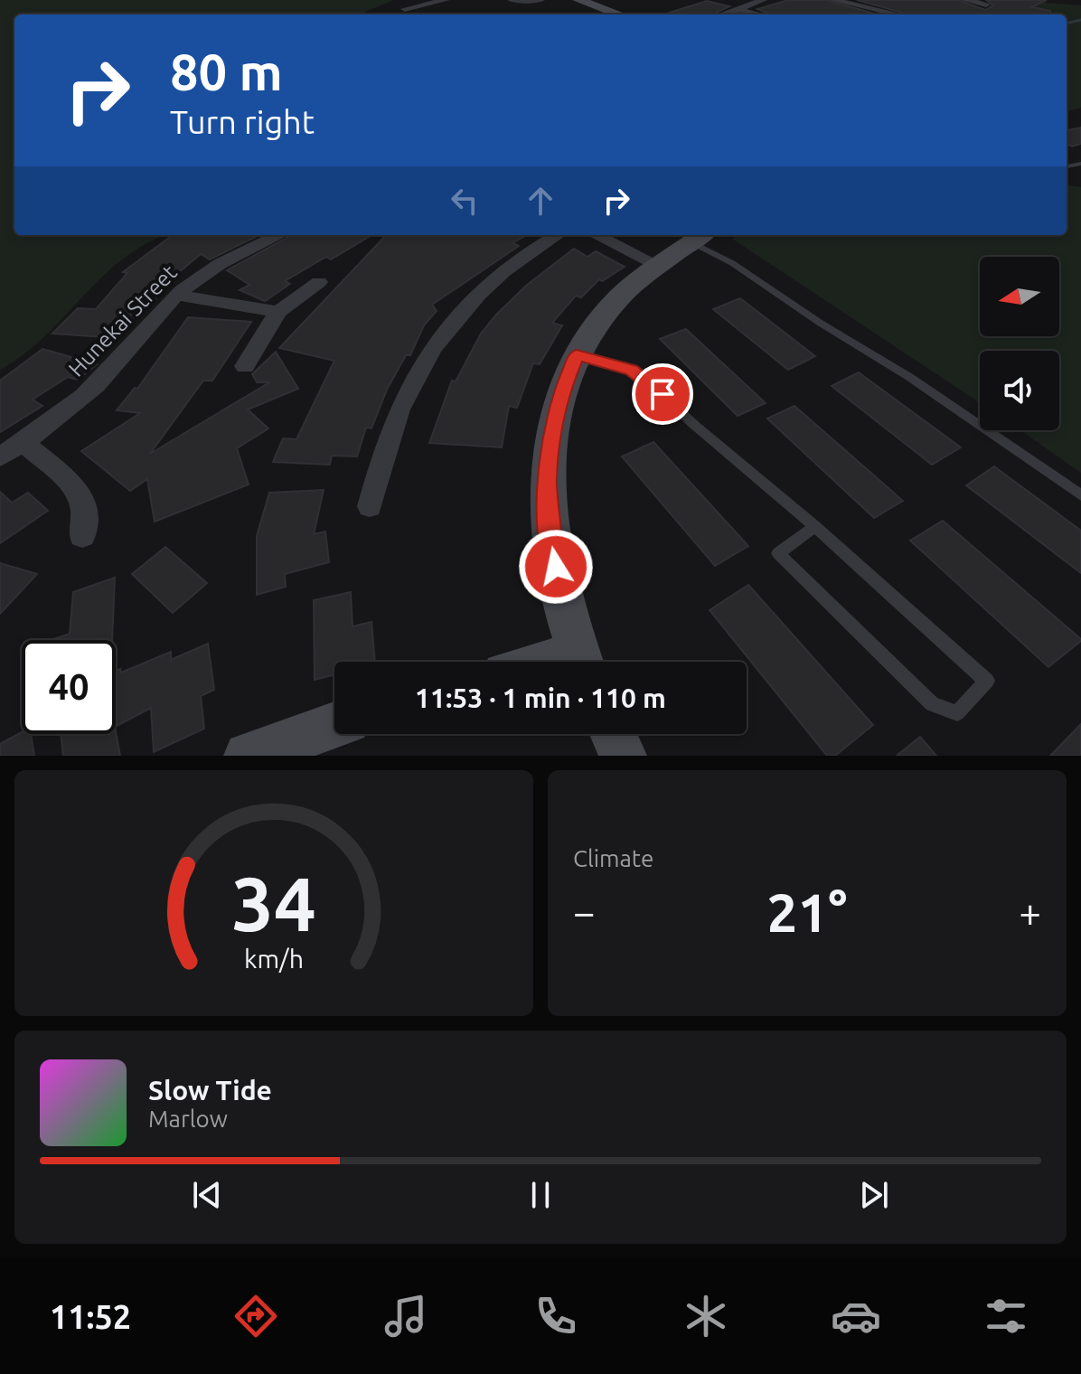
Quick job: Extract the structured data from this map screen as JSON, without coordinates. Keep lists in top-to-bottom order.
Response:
{
  "streets": {
    "street": ["Hunekai Street"]
  },
  "north": "left",
  "page": {
    "turn": ["80 m", "Turn right"],
    "limit": "40",
    "trip": "11:53 · 1 min · 110 m",
    "tile": "Climate",
    "heat": ["−", "21°", "+"],
    "song": ["Slow Tide", "Marlow"],
    "tabs": "11:52",
    "gauge": ["34", "km/h"]
  }
}
